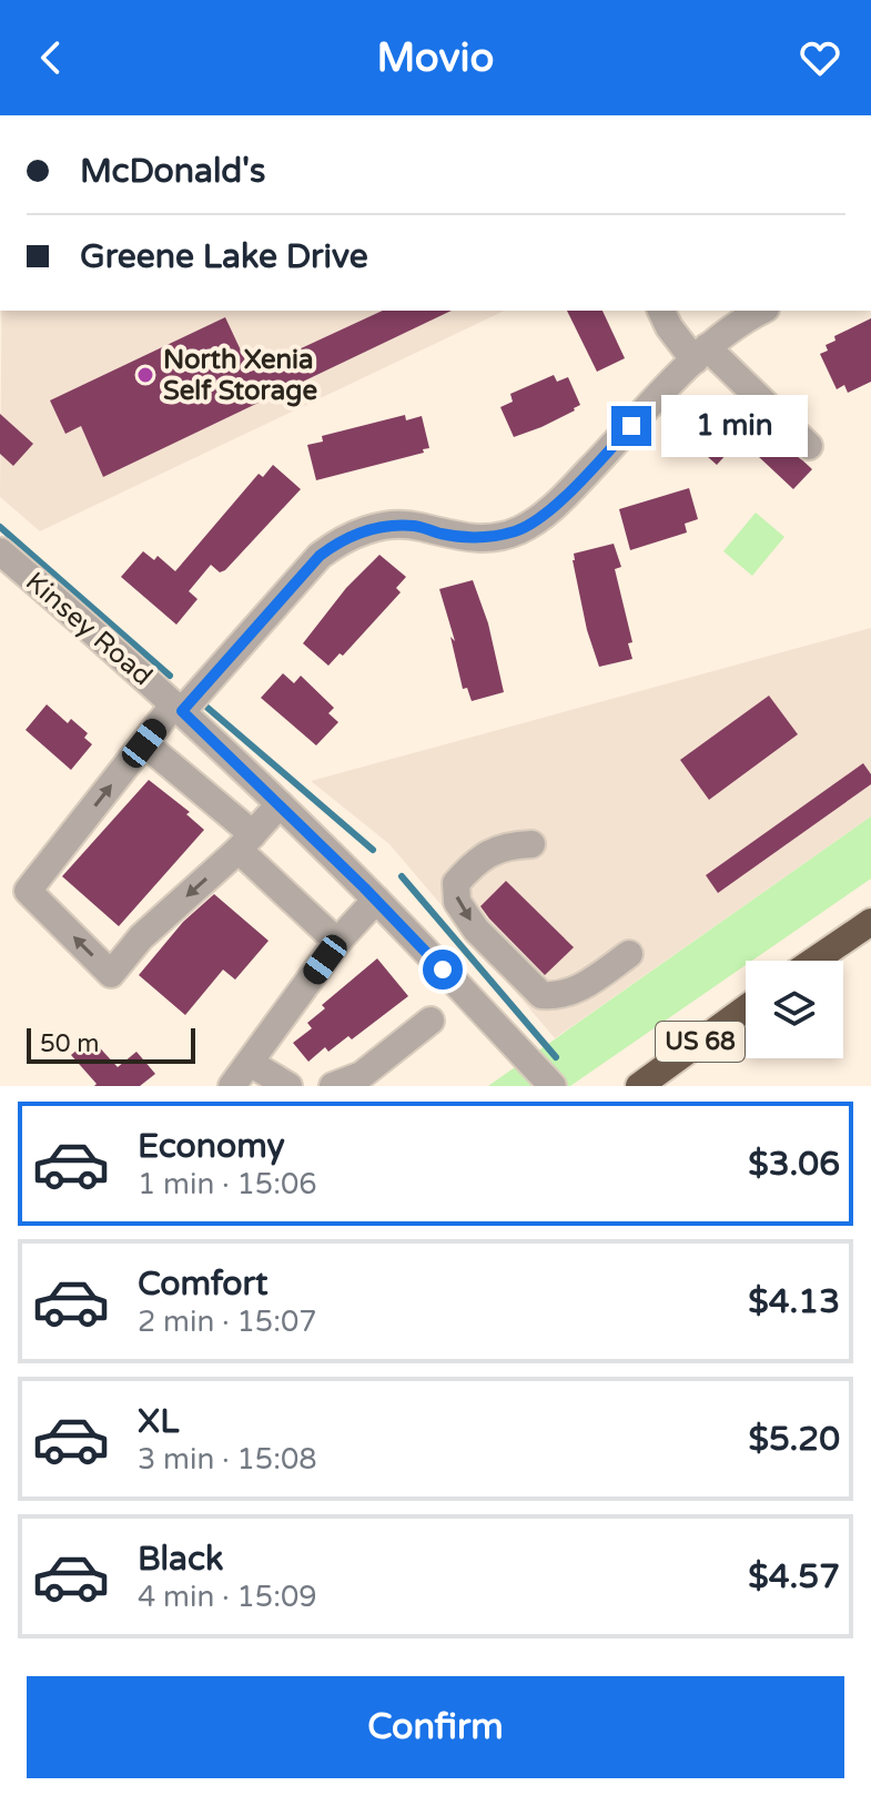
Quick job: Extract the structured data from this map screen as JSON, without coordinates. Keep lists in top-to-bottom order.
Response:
{
  "streets": {
    "highway": ["US 68"],
    "street": ["Kinsey Road"]
  },
  "places": ["North Xenia Self Storage"],
  "scale_bar": "50 m",
  "page": {
    "header": "Movio",
    "banner": ["McDonald's", "Greene Lake Drive"],
    "bubble": "1 min",
    "scale": "50 m",
    "list": [
      {
        "name": "Economy",
        "note": "1 min · 15:06",
        "value": "$3.06"
      },
      {
        "name": "Comfort",
        "note": "2 min · 15:07",
        "value": "$4.13"
      },
      {
        "name": "XL",
        "note": "3 min · 15:08",
        "value": "$5.20"
      },
      {
        "name": "Black",
        "note": "4 min · 15:09",
        "value": "$4.57"
      }
    ],
    "buttons": "Confirm"
  }
}
